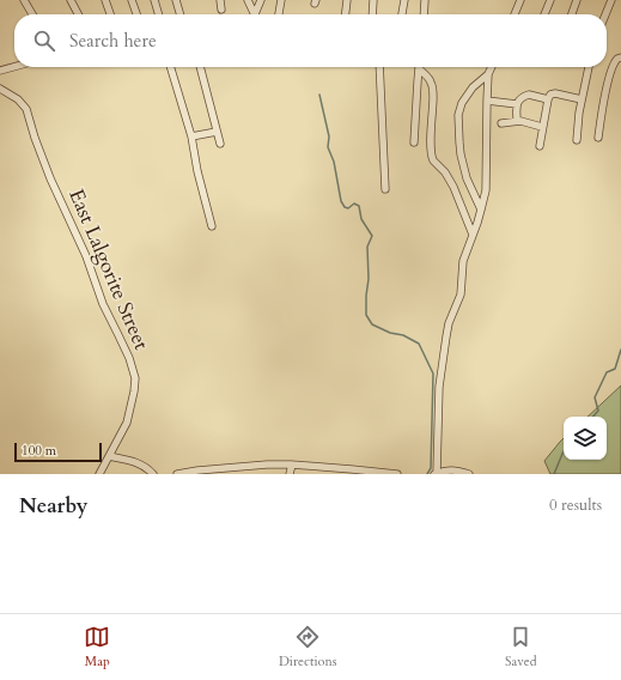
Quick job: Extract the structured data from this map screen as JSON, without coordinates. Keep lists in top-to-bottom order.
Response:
{
  "streets": {
    "street": ["East Lalgorite Street"]
  },
  "scale_bar": "100 m",
  "page": {
    "search": "Search here",
    "scale": "100 m",
    "heading": ["Nearby", "0 results"],
    "nav": ["Map", "Directions", "Saved"]
  }
}
